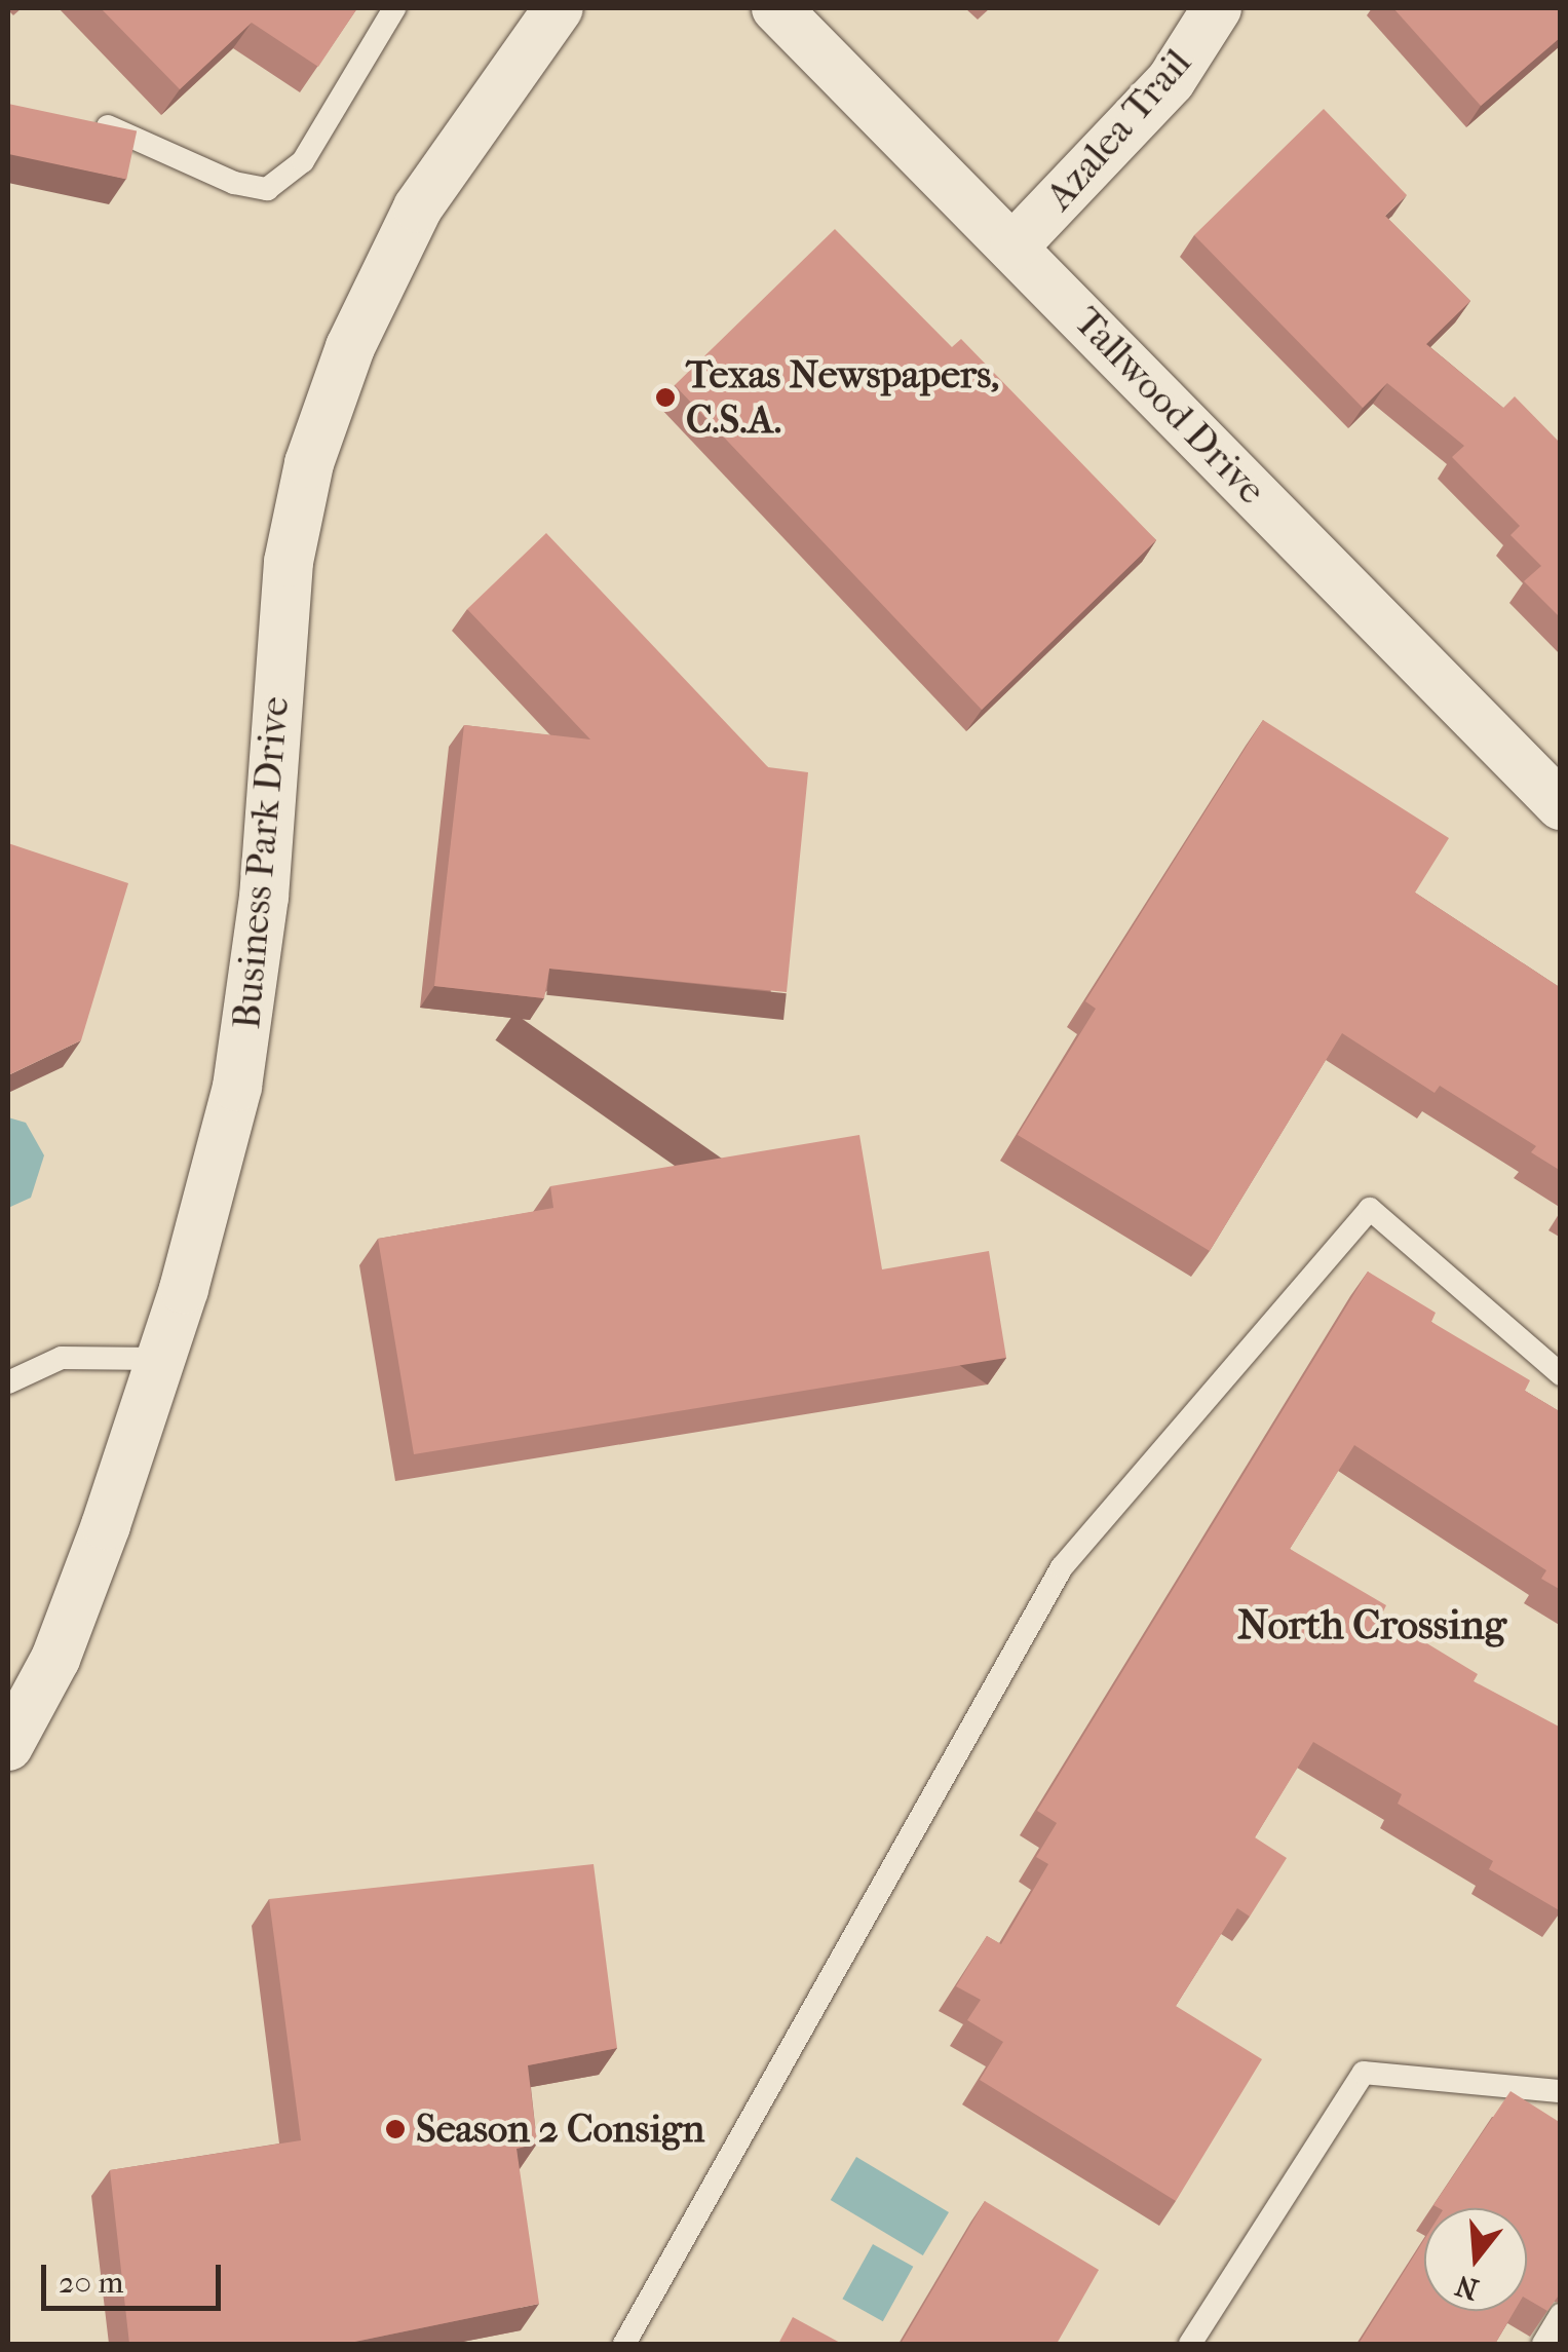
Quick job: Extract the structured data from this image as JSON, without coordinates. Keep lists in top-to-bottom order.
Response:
{
  "streets": {
    "street": ["Azalea Trail", "Tallwood Drive", "Business Park Drive"]
  },
  "crossings": [
    ["Azalea Trail", "Tallwood Drive"]
  ],
  "districts": ["North Crossing"],
  "places": ["Texas Newspapers, C.S.A.", "Season 2 Consign"],
  "scale_bar": "20 m",
  "north": "bottom"
}
